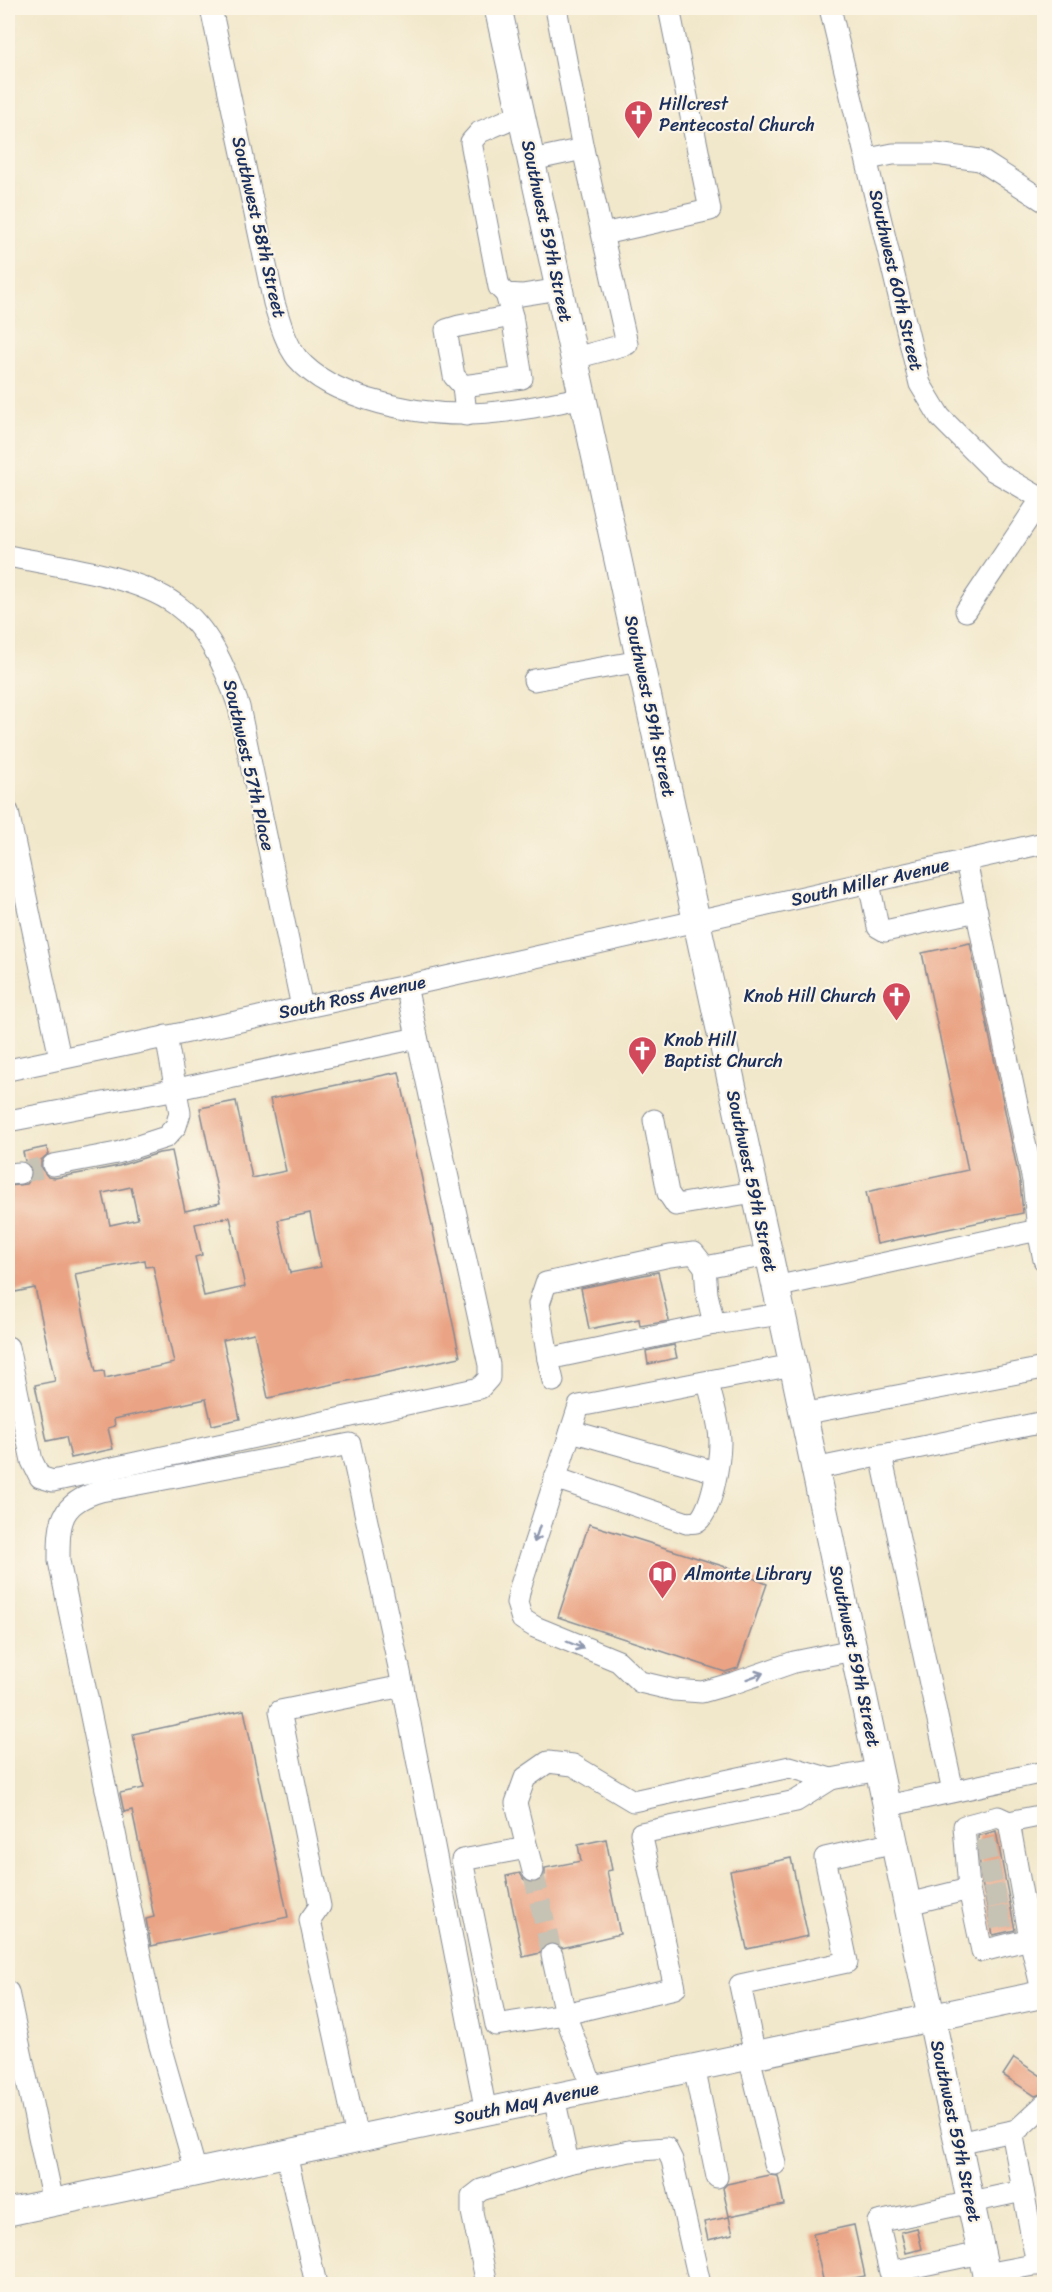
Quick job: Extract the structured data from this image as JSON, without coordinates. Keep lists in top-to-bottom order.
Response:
{
  "streets": {
    "main road": ["Southwest 59th Street", "South May Avenue"],
    "street": [
      "Southwest 58th Street",
      "Southwest 60th Street",
      "Southwest 57th Place",
      "South Miller Avenue",
      "South Ross Avenue"
    ]
  },
  "crossings": [
    ["Southwest 58th Street", "Southwest 59th Street"],
    ["Southwest 59th Street", "South Miller Avenue"],
    ["Southwest 59th Street", "South Ross Avenue"],
    ["Southwest 59th Street", "South May Avenue"],
    ["Southwest 57th Place", "South Ross Avenue"],
    ["South Miller Avenue", "South Ross Avenue"]
  ],
  "places": {
    "church": ["Hillcrest Pentecostal Church", "Knob Hill Church", "Knob Hill Baptist Church"],
    "library": ["Almonte Library"]
  }
}
